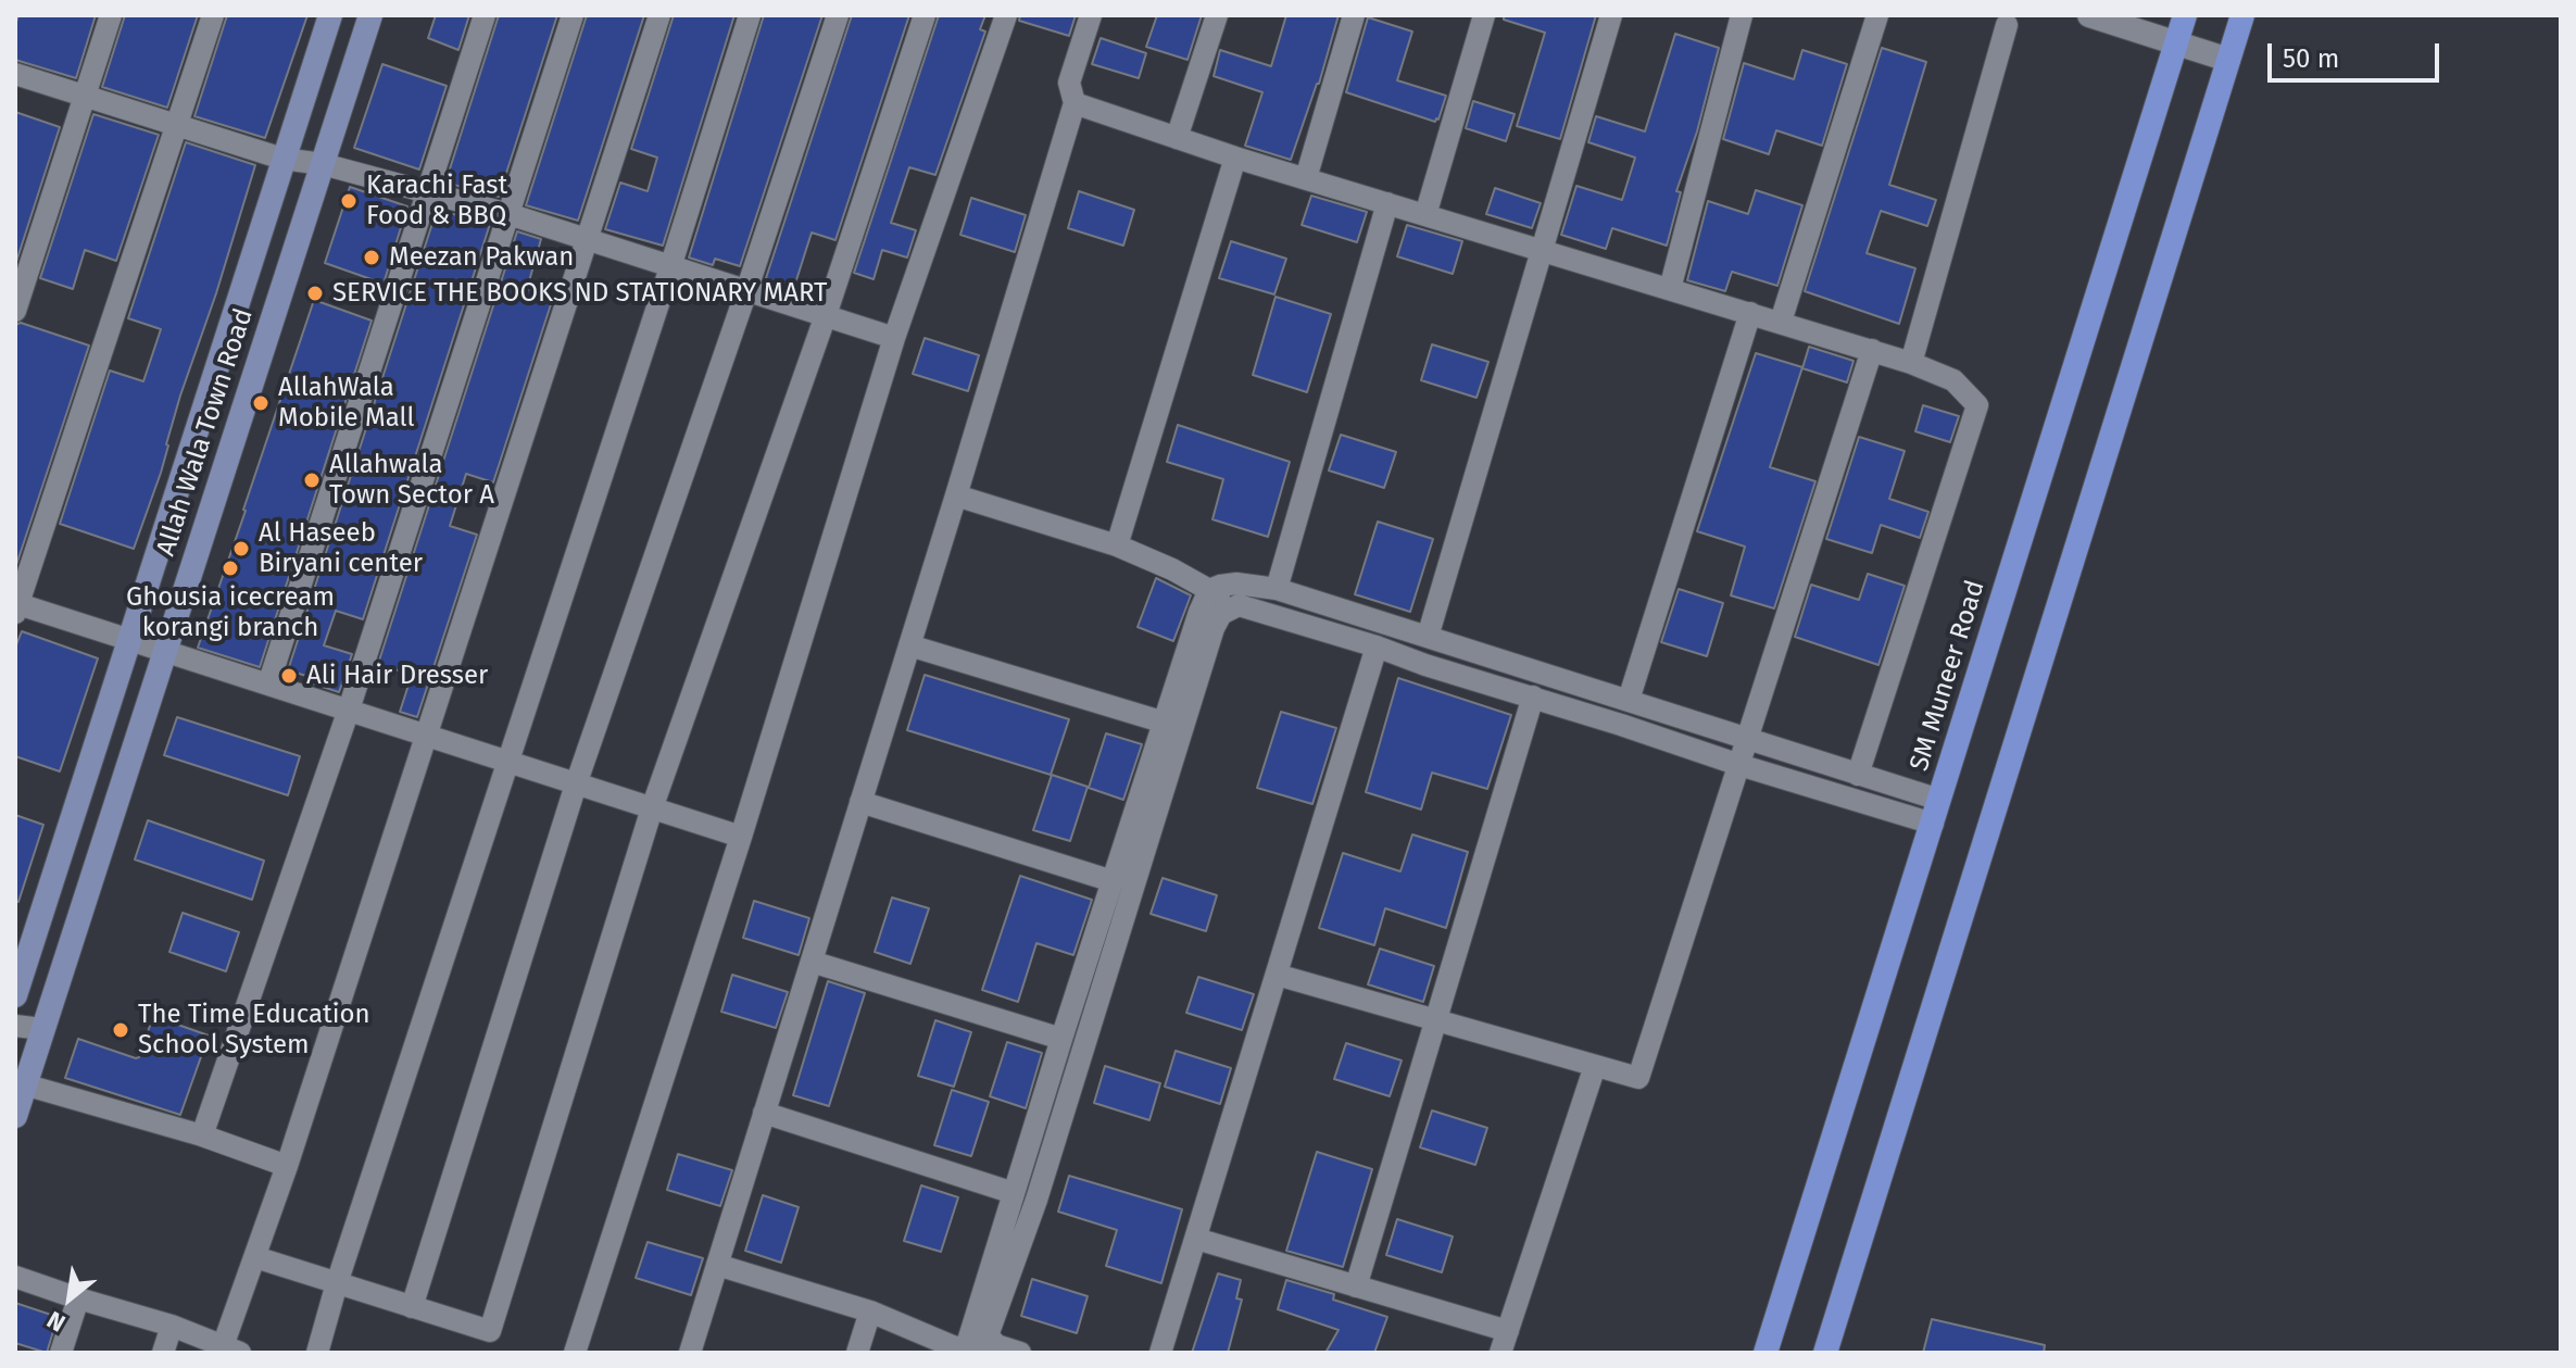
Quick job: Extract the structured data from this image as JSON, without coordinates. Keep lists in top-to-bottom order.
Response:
{
  "streets": {
    "main road": ["Allah Wala Town Road", "SM Muneer Road"]
  },
  "places": [
    "Karachi Fast Food & BBQ",
    "Meezan Pakwan",
    "SERVICE THE BOOKS ND STATIONARY MART",
    "AllahWala Mobile Mall",
    "Allahwala Town Sector A",
    "Al Haseeb Biryani center",
    "Ghousia icecream korangi branch",
    "Ali Hair Dresser",
    "The Time Education School System"
  ],
  "scale_bar": "50 m",
  "north": "bottom left"
}
